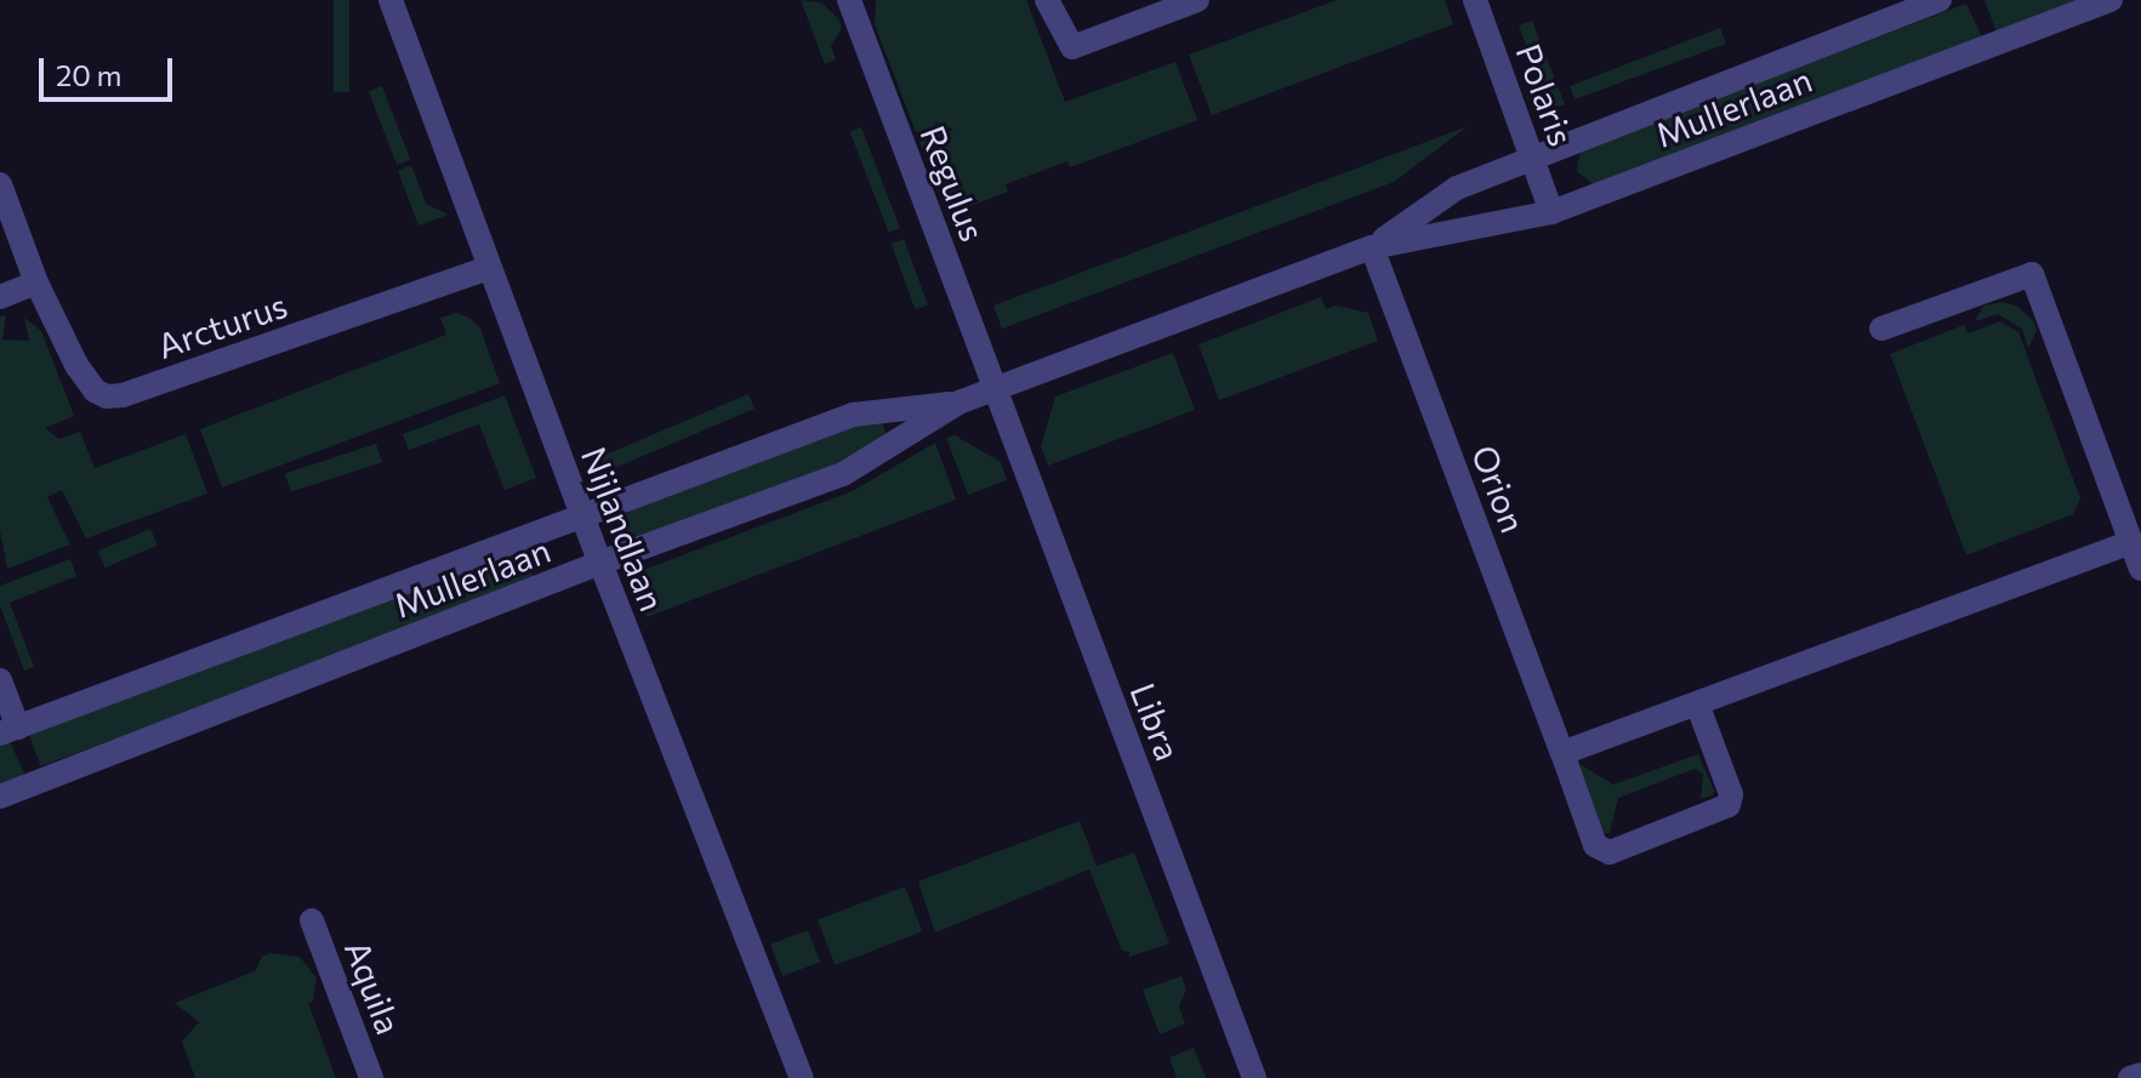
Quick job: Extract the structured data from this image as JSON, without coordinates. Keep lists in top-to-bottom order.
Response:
{
  "streets": {
    "street": [
      "Polaris",
      "Mullerlaan",
      "Regulus",
      "Arcturus",
      "Orion",
      "Nijlandlaan",
      "Libra",
      "Aquila"
    ]
  },
  "crossings": [
    ["Polaris", "Mullerlaan"],
    ["Mullerlaan", "Regulus"],
    ["Mullerlaan", "Orion"],
    ["Mullerlaan", "Nijlandlaan"],
    ["Mullerlaan", "Libra"],
    ["Regulus", "Libra"],
    ["Arcturus", "Nijlandlaan"]
  ],
  "scale_bar": "20 m"
}
